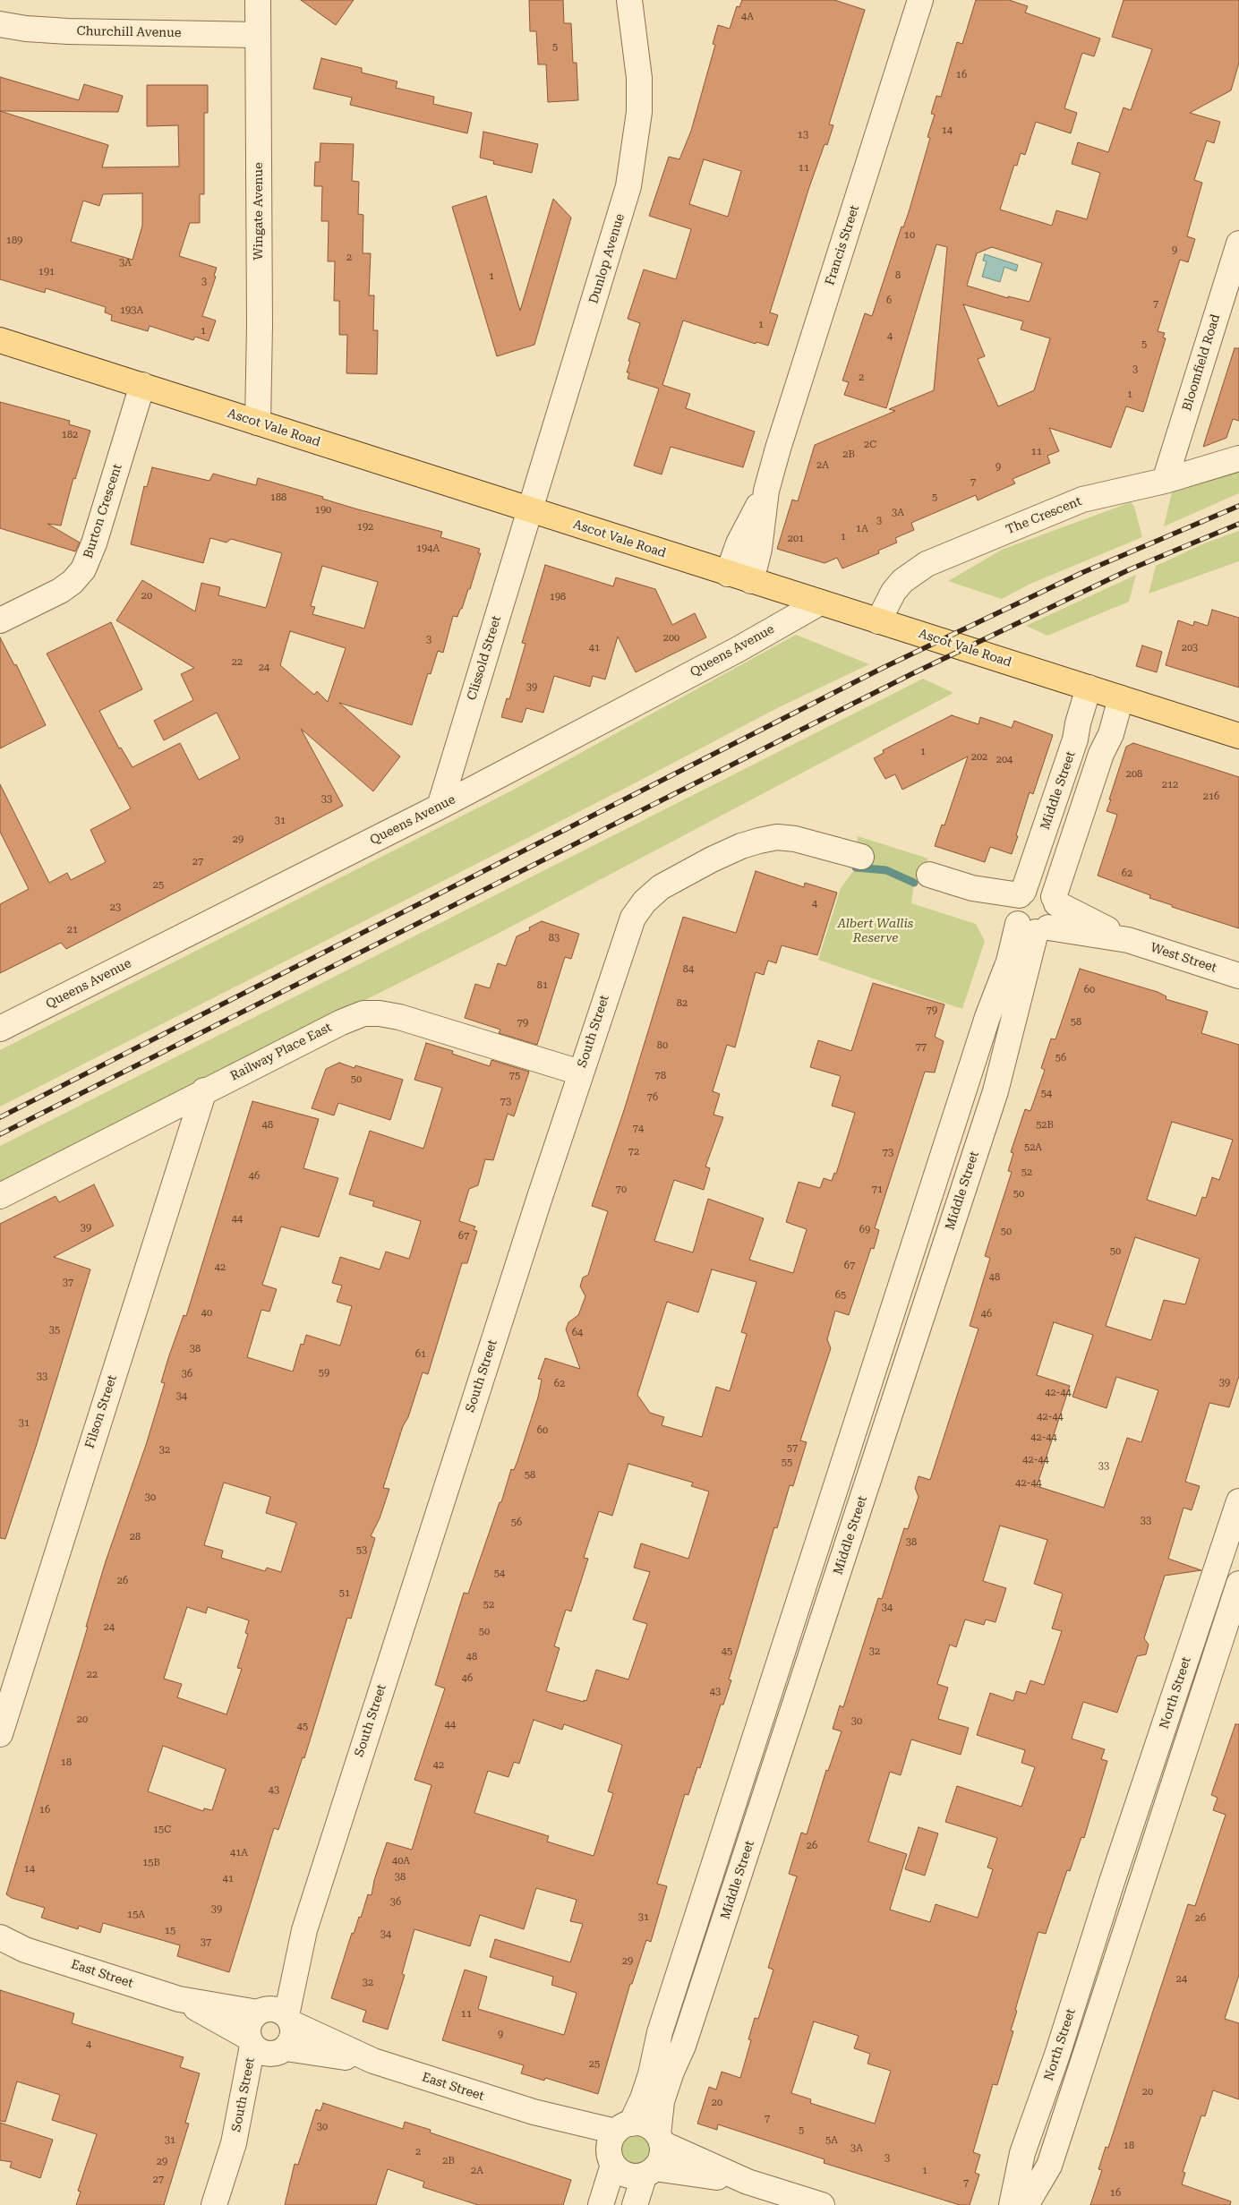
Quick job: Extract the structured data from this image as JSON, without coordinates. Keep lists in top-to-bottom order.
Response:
{
  "streets": {
    "main road": ["Ascot Vale Road"],
    "street": [
      "Churchill Avenue",
      "Wingate Avenue",
      "Francis Street",
      "Dunlop Avenue",
      "Bloomfield Road",
      "Burton Crescent",
      "The Crescent",
      "Queens Avenue",
      "Clissold Street",
      "Middle Street",
      "West Street",
      "South Street",
      "Railway Place East",
      "Filson Street",
      "North Street",
      "East Street"
    ]
  },
  "crossings": [
    ["Churchill Avenue", "Wingate Avenue"],
    ["Wingate Avenue", "Ascot Vale Road"],
    ["Francis Street", "Ascot Vale Road"],
    ["Dunlop Avenue", "Ascot Vale Road"],
    ["Dunlop Avenue", "Clissold Street"],
    ["Bloomfield Road", "The Crescent"],
    ["Ascot Vale Road", "Burton Crescent"],
    ["Ascot Vale Road", "The Crescent"],
    ["Ascot Vale Road", "Queens Avenue"],
    ["Ascot Vale Road", "Clissold Street"],
    ["Ascot Vale Road", "Middle Street"],
    ["Queens Avenue", "Clissold Street"],
    ["Middle Street", "West Street"],
    ["Middle Street", "East Street"],
    ["South Street", "Railway Place East"],
    ["South Street", "East Street"],
    ["Railway Place East", "Filson Street"]
  ],
  "parks": ["Albert Wallis Reserve"],
  "house_numbers": [
    "4A",
    "5",
    "16",
    "14",
    "13",
    "11",
    "10",
    "189",
    "9",
    "2",
    "3A",
    "191",
    "8",
    "1",
    "3",
    "6",
    "7",
    "193A",
    "1",
    "1",
    "4",
    "5",
    "3",
    "2",
    "1",
    "182",
    "2C",
    "11",
    "2B",
    "2A",
    "9",
    "7",
    "188",
    "5",
    "190",
    "3A",
    "3",
    "192",
    "1A",
    "1",
    "201",
    "194A",
    "20",
    "198",
    "200",
    "3",
    "41",
    "203",
    "22",
    "24",
    "39",
    "1",
    "202",
    "204",
    "208",
    "212",
    "216",
    "33",
    "31",
    "29",
    "27",
    "62",
    "25",
    "4",
    "23",
    "21",
    "83",
    "84",
    "81",
    "60",
    "82",
    "79",
    "58",
    "79",
    "80",
    "77",
    "56",
    "75",
    "78",
    "50",
    "54",
    "76",
    "73",
    "48",
    "52B",
    "74",
    "52A",
    "72",
    "73",
    "52",
    "46",
    "70",
    "71",
    "50",
    "44",
    "39",
    "69",
    "50",
    "67",
    "50",
    "67",
    "42",
    "48",
    "37",
    "65",
    "40",
    "46",
    "35",
    "64",
    "38",
    "61",
    "59",
    "36",
    "33",
    "39",
    "62",
    "42-44",
    "34",
    "42-44",
    "31",
    "60",
    "42-44",
    "57",
    "32",
    "42-44",
    "55",
    "33",
    "58",
    "42-44",
    "30",
    "33",
    "56",
    "28",
    "38",
    "53",
    "54",
    "26",
    "51",
    "52",
    "34",
    "24",
    "50",
    "45",
    "32",
    "48",
    "22",
    "46",
    "43",
    "20",
    "30",
    "44",
    "45",
    "18",
    "42",
    "43",
    "16",
    "15C",
    "26",
    "41A",
    "40A",
    "15B",
    "14",
    "38",
    "41",
    "36",
    "39",
    "15A",
    "31",
    "26",
    "15",
    "34",
    "37",
    "29",
    "24",
    "32",
    "11",
    "9",
    "4",
    "25",
    "20",
    "20",
    "7",
    "30",
    "5",
    "31",
    "5A",
    "18",
    "3A",
    "2",
    "3",
    "2B",
    "29",
    "2A",
    "1",
    "27",
    "7",
    "16"
  ]
}
